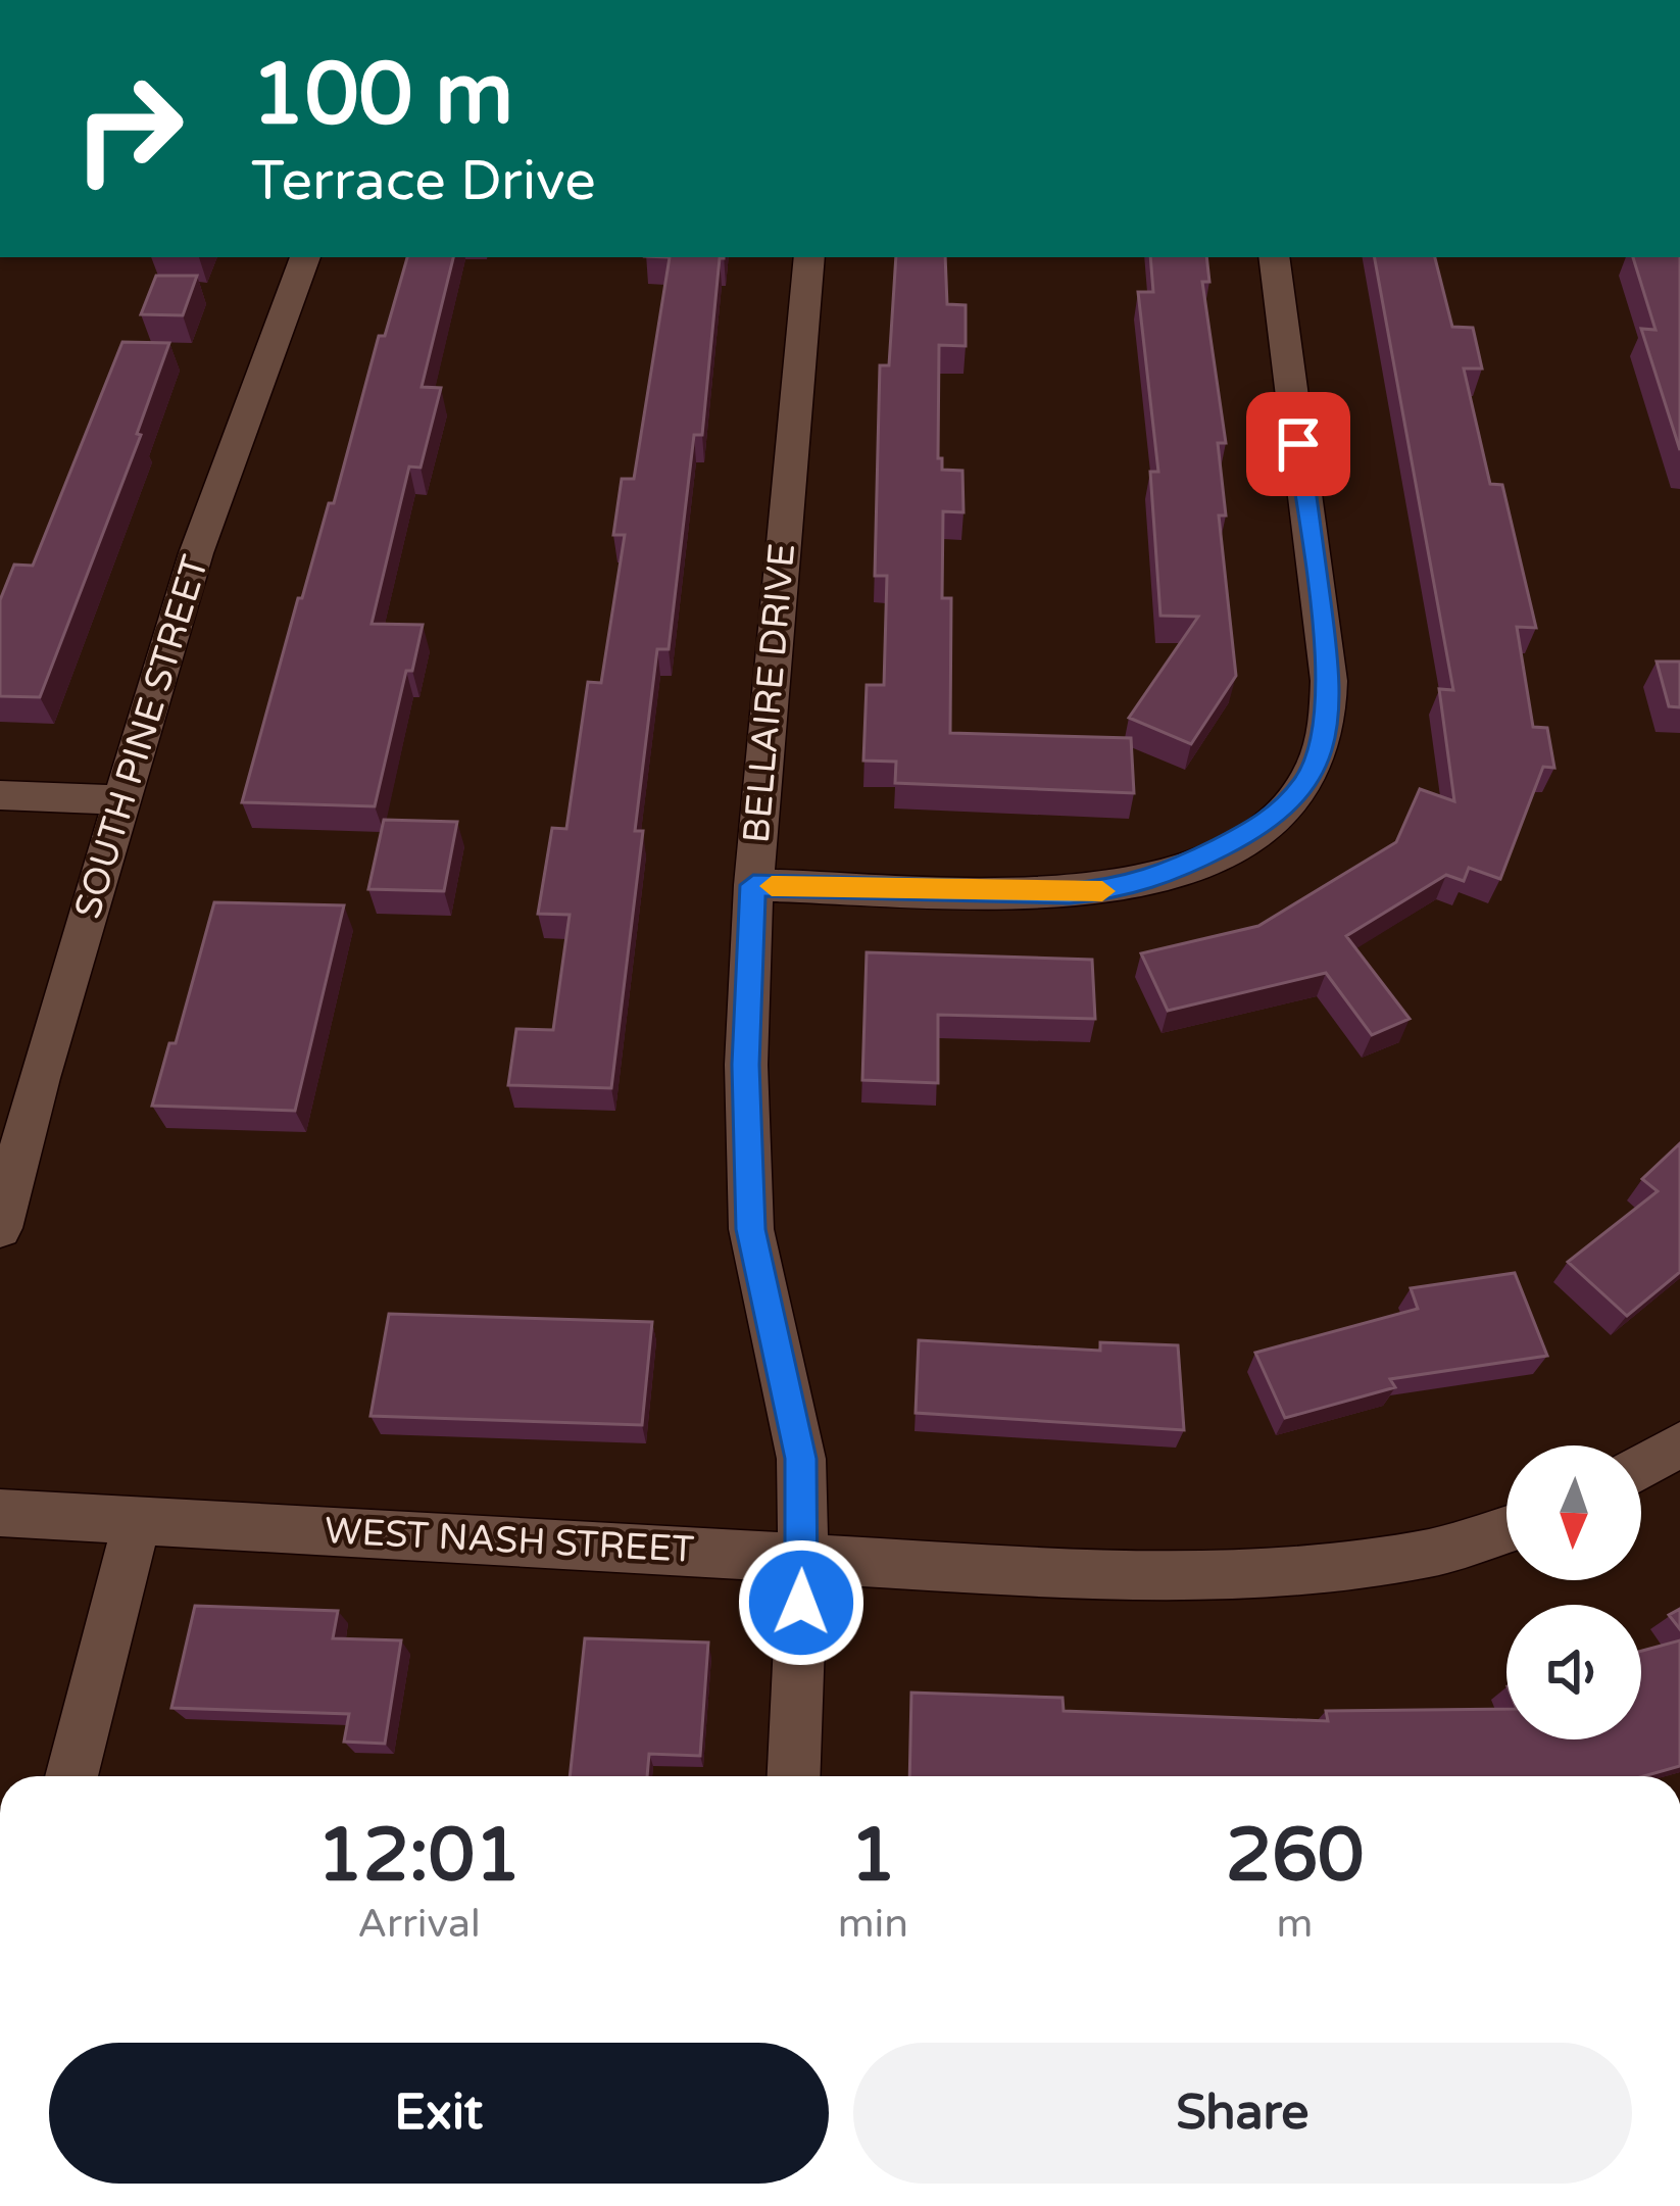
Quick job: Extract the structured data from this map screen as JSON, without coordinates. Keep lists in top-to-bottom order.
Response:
{
  "streets": {
    "street": ["BELLAIRE DRIVE", "SOUTH PINE STREET", "WEST NASH STREET"]
  },
  "crossings": [
    ["BELLAIRE DRIVE", "WEST NASH STREET"]
  ],
  "north": "bottom",
  "page": {
    "turn": ["100 m", "Terrace Drive"],
    "eta": [
      "12:01",
      "Arrival",
      "1",
      "min",
      "260",
      "m"
    ],
    "buttons": ["Exit", "Share"]
  }
}
